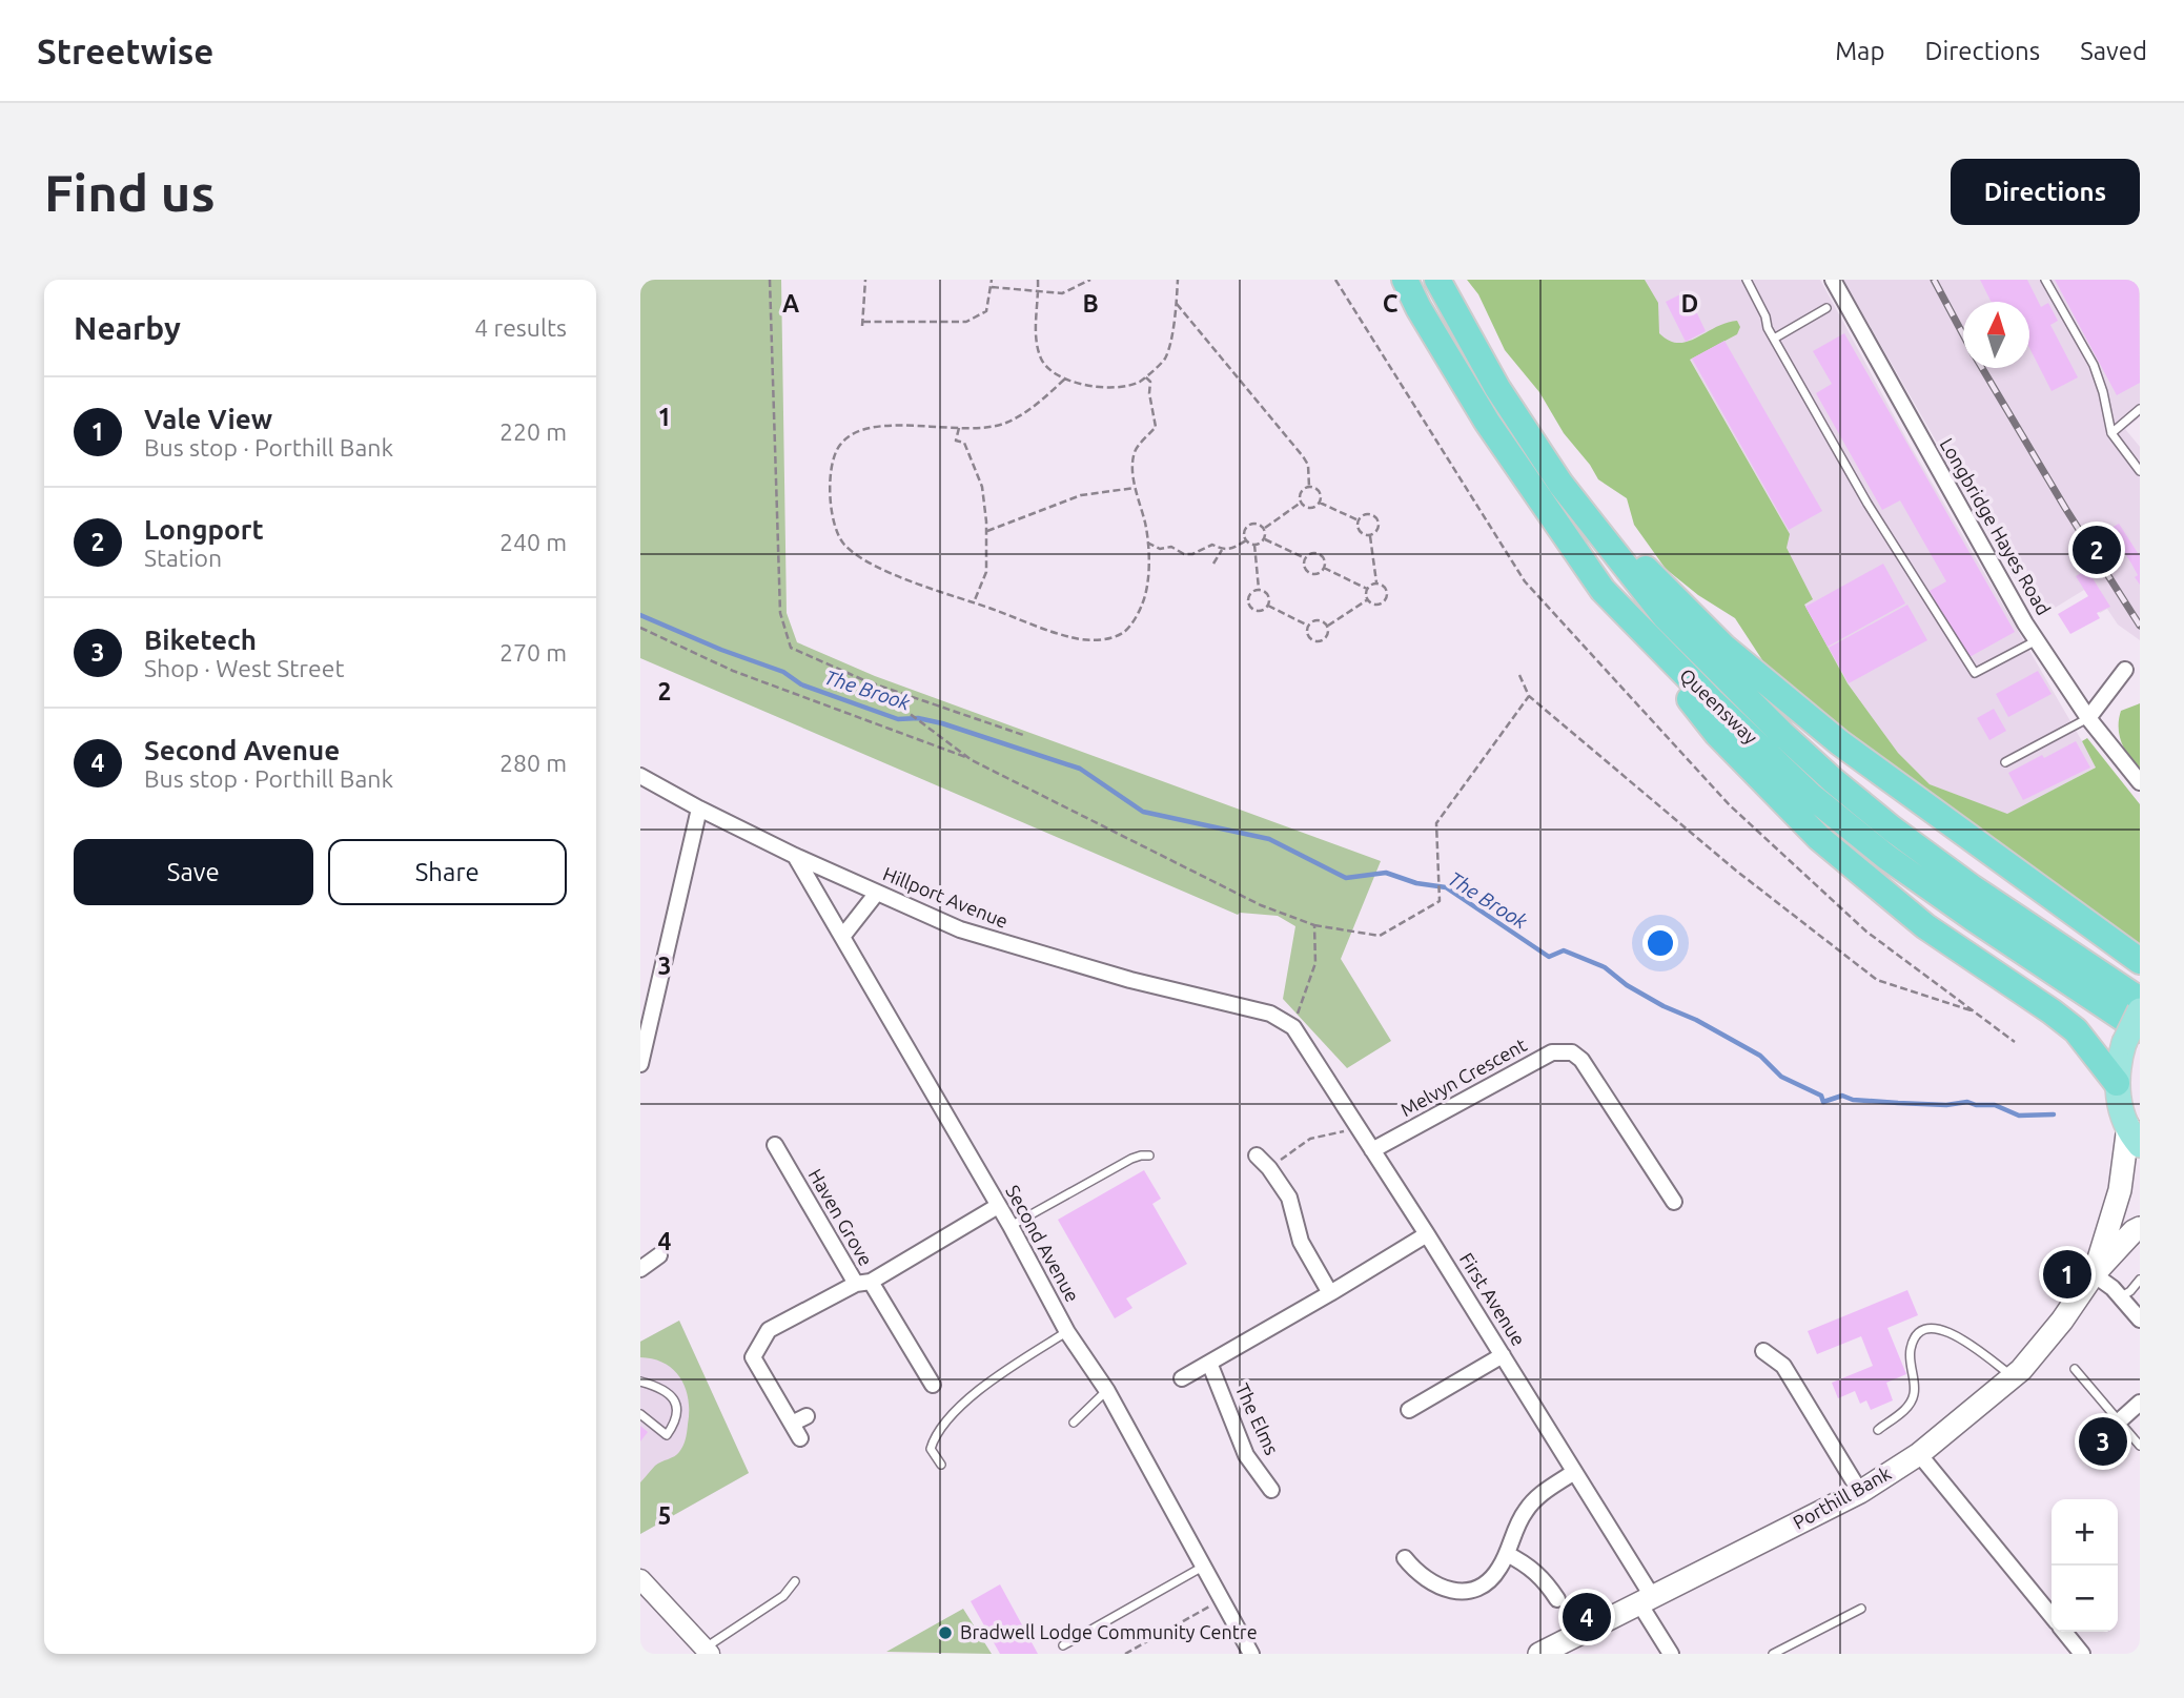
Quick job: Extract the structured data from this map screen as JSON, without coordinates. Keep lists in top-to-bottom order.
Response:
{
  "streets": {
    "highway": ["Queensway"],
    "main road": ["Porthill Bank"],
    "street": [
      "Longbridge Hayes Road",
      "Hillport Avenue",
      "Melvyn Crescent",
      "Haven Grove",
      "Second Avenue",
      "First Avenue",
      "The Elms"
    ]
  },
  "crossings": [
    ["Hillport Avenue", "Second Avenue"],
    ["Hillport Avenue", "First Avenue"],
    ["Melvyn Crescent", "First Avenue"],
    ["Haven Grove", "Second Avenue"],
    ["First Avenue", "Porthill Bank"]
  ],
  "water": ["The Brook"],
  "places": ["Bradwell Lodge Community Centre"],
  "north": "top",
  "page": {
    "header": "Streetwise",
    "nav": ["Map", "Directions", "Saved"],
    "buttons": [
      "Directions",
      ["Save", "Share"]
    ],
    "title": "Find us",
    "heading": ["Nearby", "4 results"],
    "list": [
      {
        "mark": "1",
        "name": "Vale View",
        "note": "Bus stop · Porthill Bank",
        "value": "220 m"
      },
      {
        "mark": "2",
        "name": "Longport",
        "note": "Station",
        "value": "240 m"
      },
      {
        "mark": "3",
        "name": "Biketech",
        "note": "Shop · West Street",
        "value": "270 m"
      },
      {
        "mark": "4",
        "name": "Second Avenue",
        "note": "Bus stop · Porthill Bank",
        "value": "280 m"
      }
    ],
    "pins": [
      "2",
      "1",
      "3",
      "4"
    ],
    "map_buttons": ["+", "−"]
  },
  "grid": {
    "columns": [
      "A",
      "B",
      "C",
      "D"
    ],
    "rows": [
      "1",
      "2",
      "3",
      "4",
      "5"
    ]
  }
}
